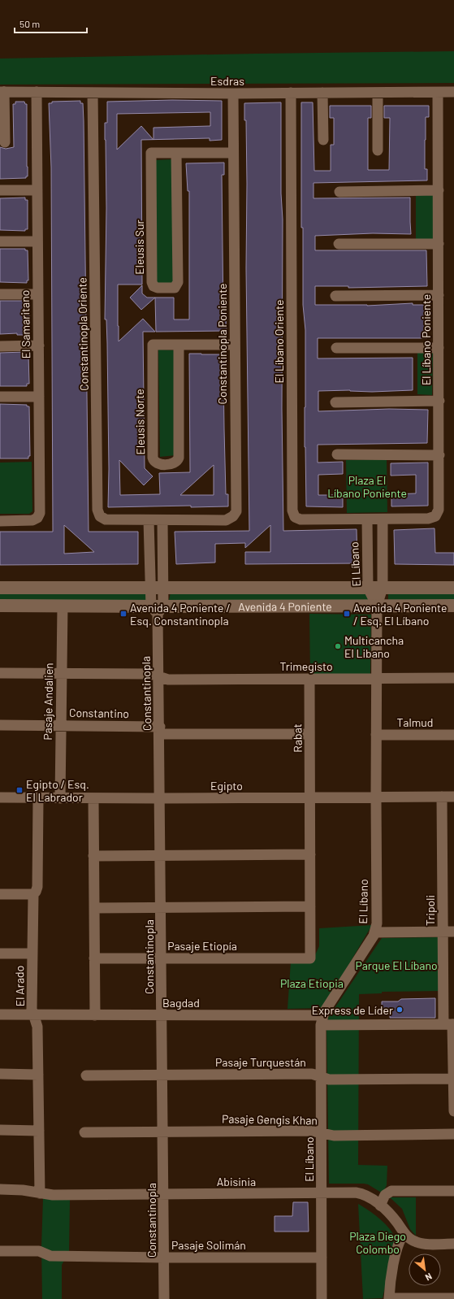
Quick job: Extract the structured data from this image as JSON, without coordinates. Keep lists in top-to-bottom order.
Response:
{
  "streets": {
    "street": [
      "Esdras",
      "Eleusis Sur",
      "El Samaritano",
      "Constantinopla Oriente",
      "El Líbano Poniente",
      "El Líbano Oriente",
      "Constantinopla Poniente",
      "Eleusis Norte",
      "El Líbano",
      "Avenida 4 Poniente",
      "Trimegisto",
      "Constantinopla",
      "Pasaje Andalien",
      "Constantino",
      "Talmud",
      "Rabat",
      "Egipto",
      "Tripoli",
      "Pasaje Etiopía",
      "El Arado",
      "Bagdad",
      "Pasaje Turquestán",
      "Pasaje Gengis Khan",
      "Abisinia",
      "Pasaje Solimán"
    ]
  },
  "crossings": [
    ["Esdras", "El Samaritano"],
    ["Esdras", "Constantinopla Oriente"],
    ["Esdras", "El Líbano Poniente"],
    ["Esdras", "El Líbano Oriente"],
    ["Esdras", "Constantinopla Poniente"],
    ["Eleusis Sur", "Constantinopla Poniente"],
    ["Constantinopla Oriente", "Constantinopla Poniente"],
    ["Constantinopla Oriente", "Constantinopla"],
    ["El Líbano Poniente", "El Líbano Oriente"],
    ["El Líbano Poniente", "El Líbano"],
    ["El Líbano Oriente", "El Líbano"],
    ["Constantinopla Poniente", "Eleusis Norte"],
    ["Constantinopla Poniente", "Constantinopla"],
    ["El Líbano", "Avenida 4 Poniente"],
    ["El Líbano", "Trimegisto"],
    ["El Líbano", "Talmud"],
    ["El Líbano", "Egipto"],
    ["El Líbano", "Bagdad"],
    ["El Líbano", "Pasaje Turquestán"],
    ["El Líbano", "Pasaje Gengis Khan"],
    ["El Líbano", "Abisinia"],
    ["El Líbano", "Pasaje Solimán"],
    ["Avenida 4 Poniente", "Constantinopla"],
    ["Avenida 4 Poniente", "Pasaje Andalien"],
    ["Trimegisto", "Constantinopla"],
    ["Trimegisto", "Pasaje Andalien"],
    ["Trimegisto", "Rabat"],
    ["Constantinopla", "Constantino"],
    ["Constantinopla", "Egipto"],
    ["Constantinopla", "Pasaje Etiopía"],
    ["Constantinopla", "Bagdad"],
    ["Constantinopla", "Pasaje Turquestán"],
    ["Constantinopla", "Pasaje Gengis Khan"],
    ["Constantinopla", "Abisinia"],
    ["Constantinopla", "Pasaje Solimán"],
    ["Pasaje Andalien", "Constantino"],
    ["Pasaje Andalien", "Egipto"],
    ["Constantino", "Rabat"],
    ["Rabat", "Egipto"],
    ["Rabat", "Pasaje Etiopía"],
    ["Egipto", "Tripoli"],
    ["Egipto", "El Arado"],
    ["Tripoli", "Bagdad"],
    ["Tripoli", "Pasaje Turquestán"],
    ["El Arado", "Bagdad"],
    ["El Arado", "Abisinia"]
  ],
  "parks": [
    "Plaza El Líbano Poniente",
    "Parque El Líbano",
    "Plaza Etiopia",
    "Plaza Diego Colombo"
  ],
  "places": {
    "transit": ["Avenida 4 Poniente / Esq. Constantinopla", "Avenida 4 Poniente / Esq. El Líbano", "Egipto / Esq. El Labrador"],
    "other": ["Multicancha El Libano", "Express de Líder"]
  },
  "scale_bar": "50 m",
  "north": "bottom right"
}
